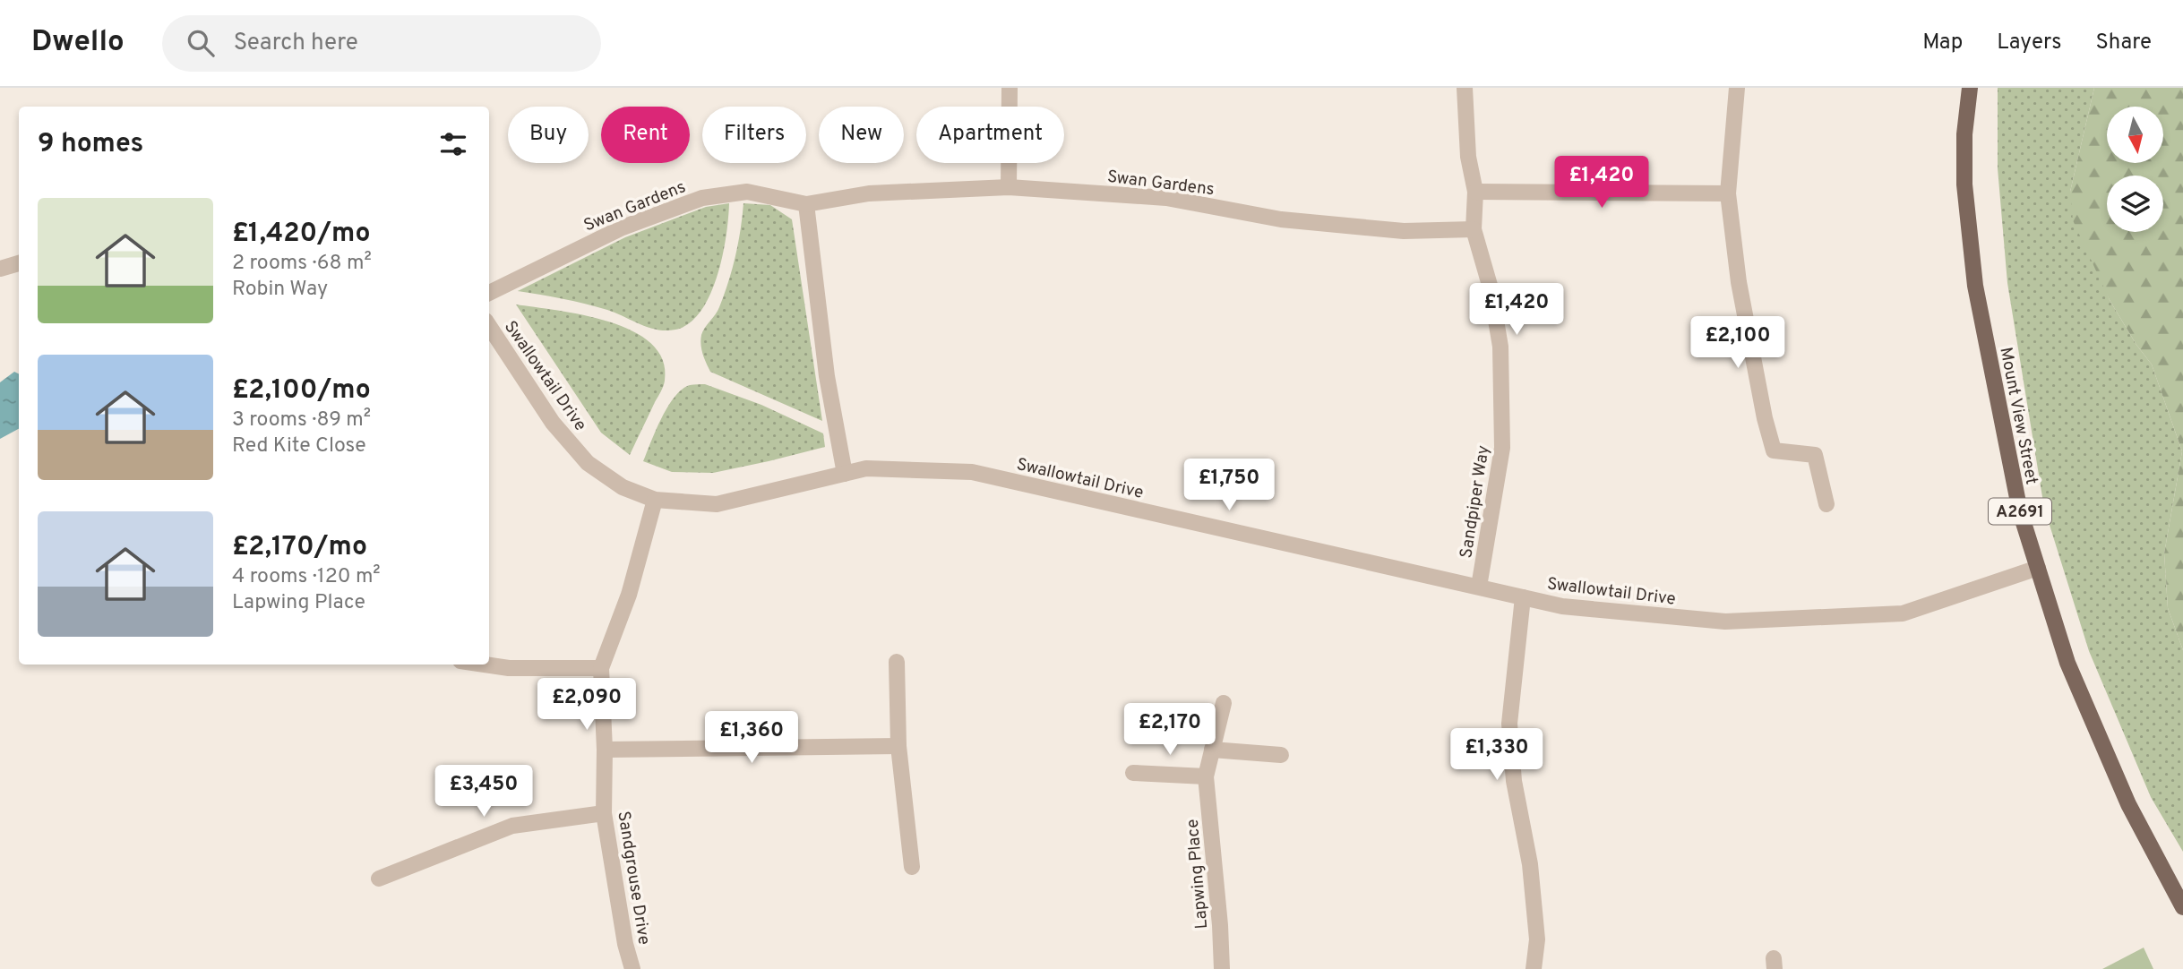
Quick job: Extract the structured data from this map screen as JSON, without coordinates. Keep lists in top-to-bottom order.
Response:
{
  "streets": {
    "main road": ["Mount View Street", "A2691"],
    "street": [
      "Swan Gardens",
      "Swallowtail Drive",
      "Sandpiper Way",
      "Lapwing Place",
      "Sandgrouse Drive"
    ]
  },
  "crossings": [
    ["Swan Gardens", "Sandpiper Way"],
    ["Swallowtail Drive", "Mount View Street"],
    ["Swallowtail Drive", "Sandpiper Way"],
    ["Swallowtail Drive", "Sandgrouse Drive"]
  ],
  "north": "bottom",
  "page": {
    "header": "Dwello",
    "search": "Search here",
    "nav": ["Map", "Layers", "Share"],
    "chip": [
      "Buy",
      "Rent",
      "Filters",
      "New",
      "Apartment"
    ],
    "heading": "9 homes",
    "price": [
      "£1,420",
      "£1,420",
      "£2,100",
      "£1,750",
      "£2,090",
      "£2,170",
      "£1,360",
      "£1,330",
      "£3,450"
    ],
    "list": [
      {
        "name": "£1,420/mo",
        "note": "2 rooms · 68 m² · Robin Way"
      },
      {
        "name": "£2,100/mo",
        "note": "3 rooms · 89 m² · Red Kite Close"
      },
      {
        "name": "£2,170/mo",
        "note": "4 rooms · 120 m² · Lapwing Place"
      }
    ]
  }
}
